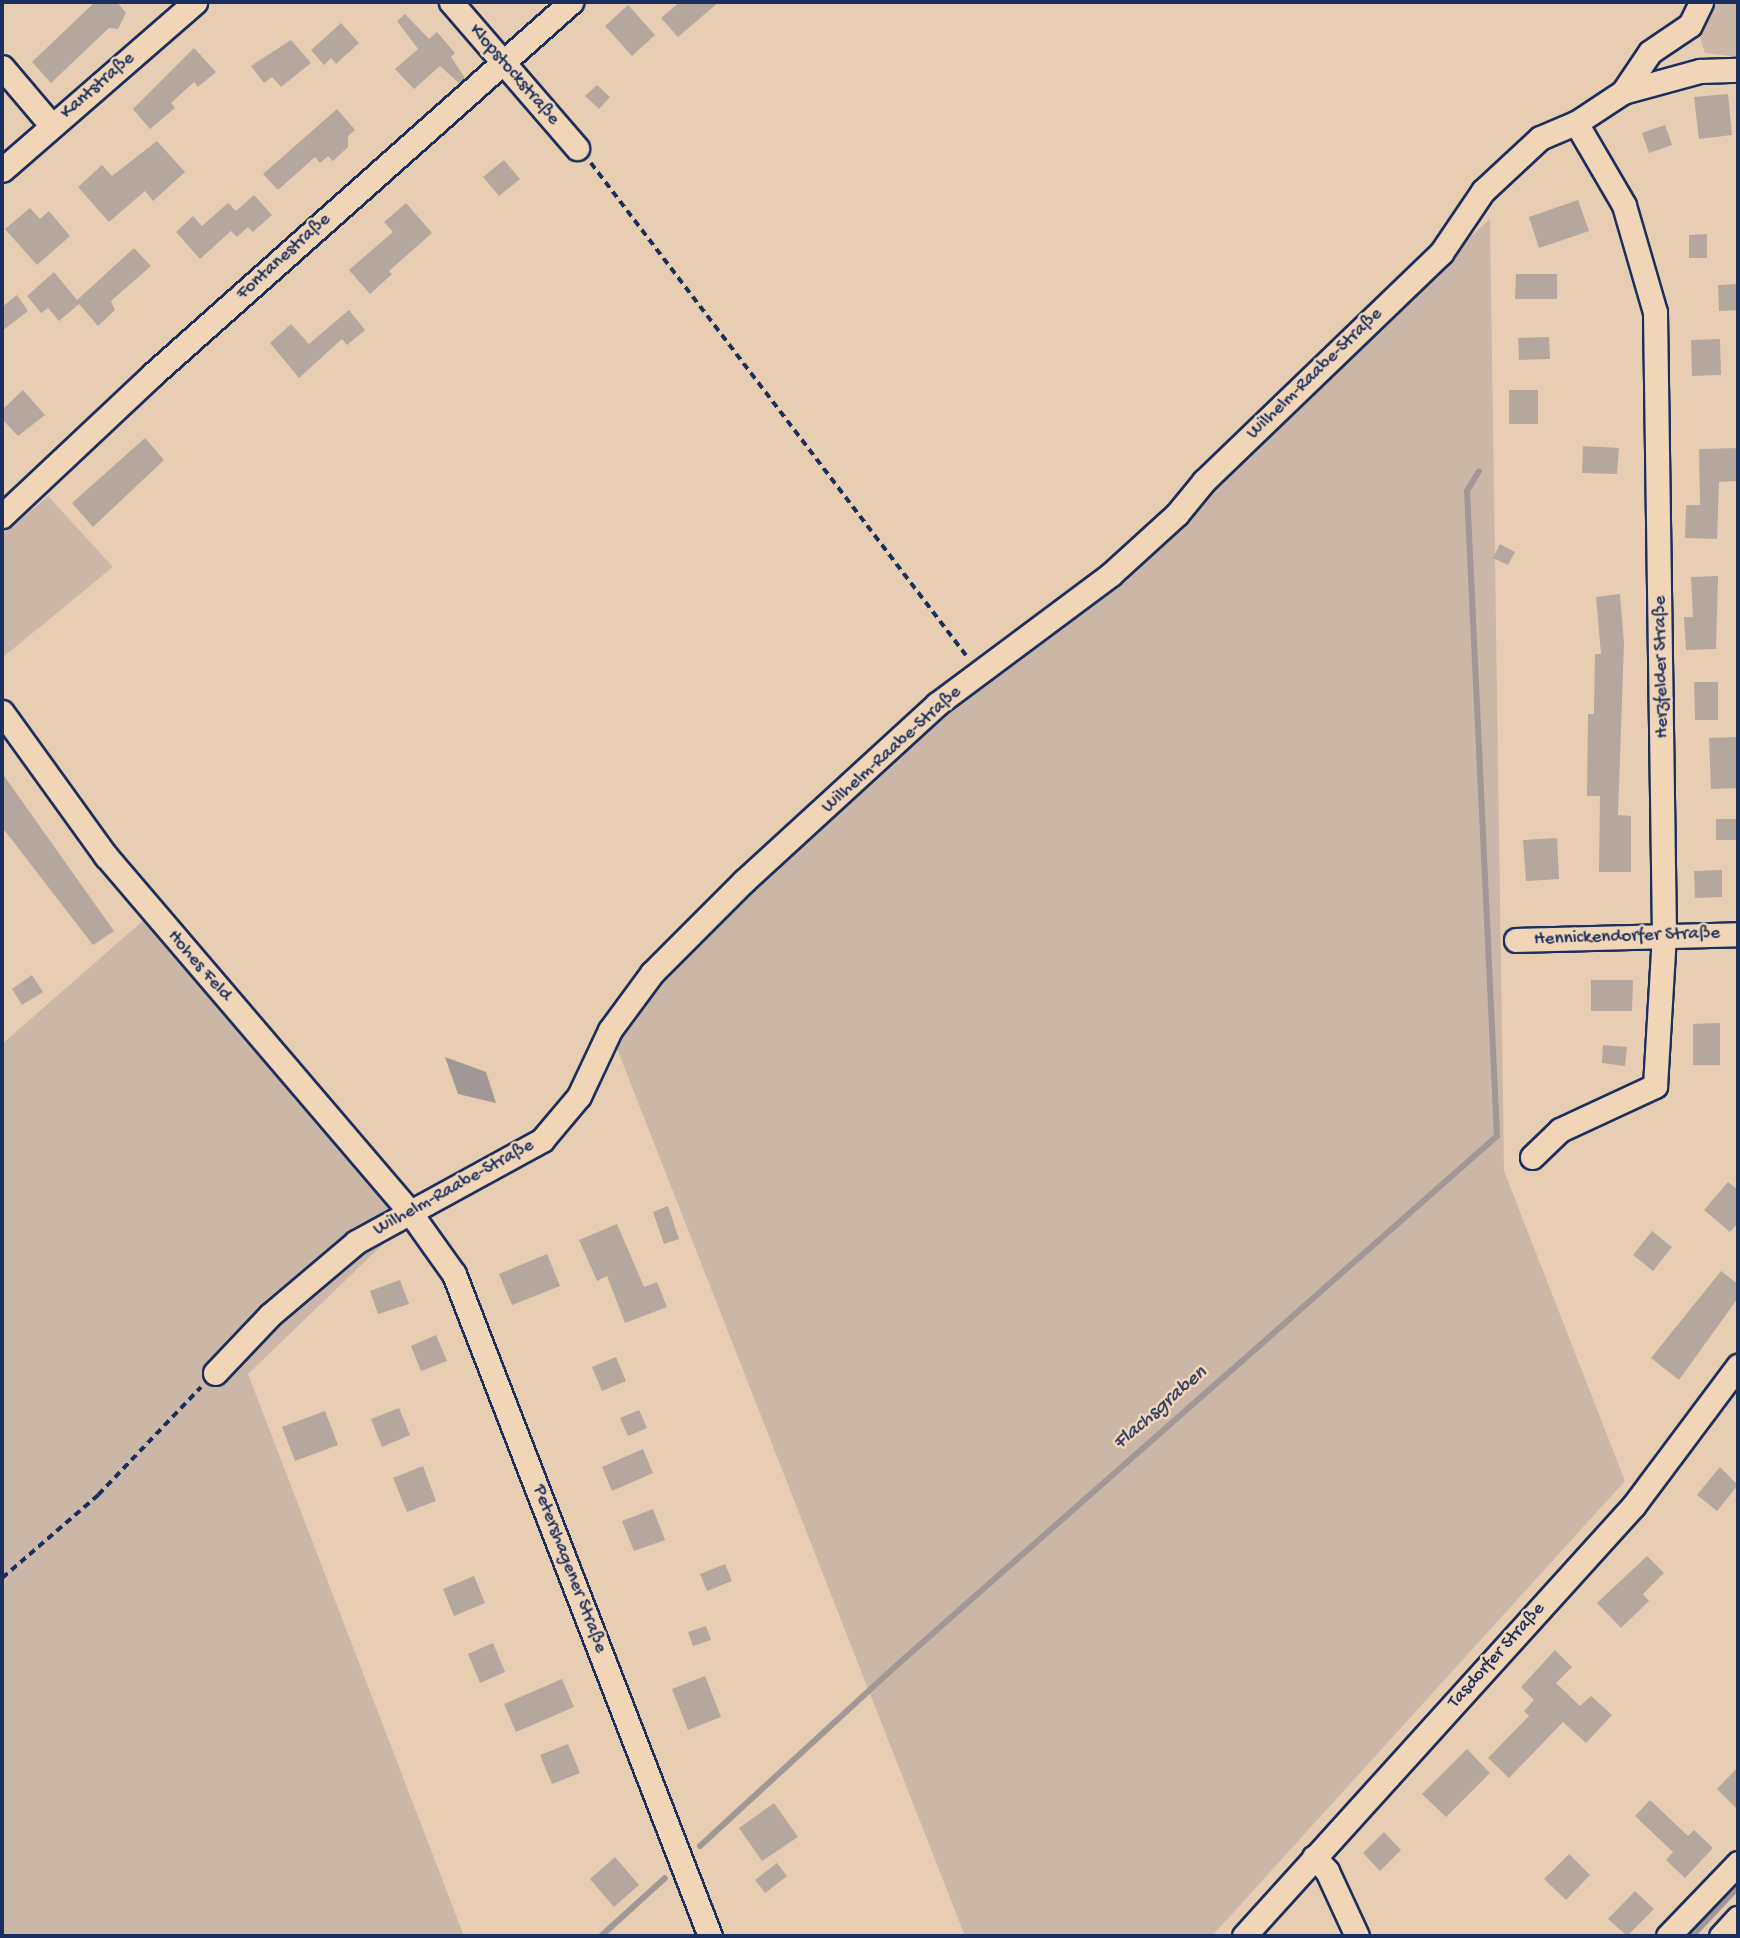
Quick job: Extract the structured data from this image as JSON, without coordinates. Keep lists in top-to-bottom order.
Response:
{
  "streets": {
    "street": [
      "Klopstockstraße",
      "Kantstraße",
      "Fontanestraße",
      "Wilhelm-Raabe-Straße",
      "Herzfelder Straße",
      "Hennickendorfer Straße",
      "Hohes Feld",
      "Petershagener Straße",
      "Tasdorfer Straße"
    ]
  },
  "crossings": [
    ["Klopstockstraße", "Fontanestraße"],
    ["Wilhelm-Raabe-Straße", "Herzfelder Straße"],
    ["Wilhelm-Raabe-Straße", "Hohes Feld"],
    ["Wilhelm-Raabe-Straße", "Petershagener Straße"],
    ["Herzfelder Straße", "Hennickendorfer Straße"],
    ["Hohes Feld", "Petershagener Straße"]
  ],
  "water": ["Flachsgraben"]
}
